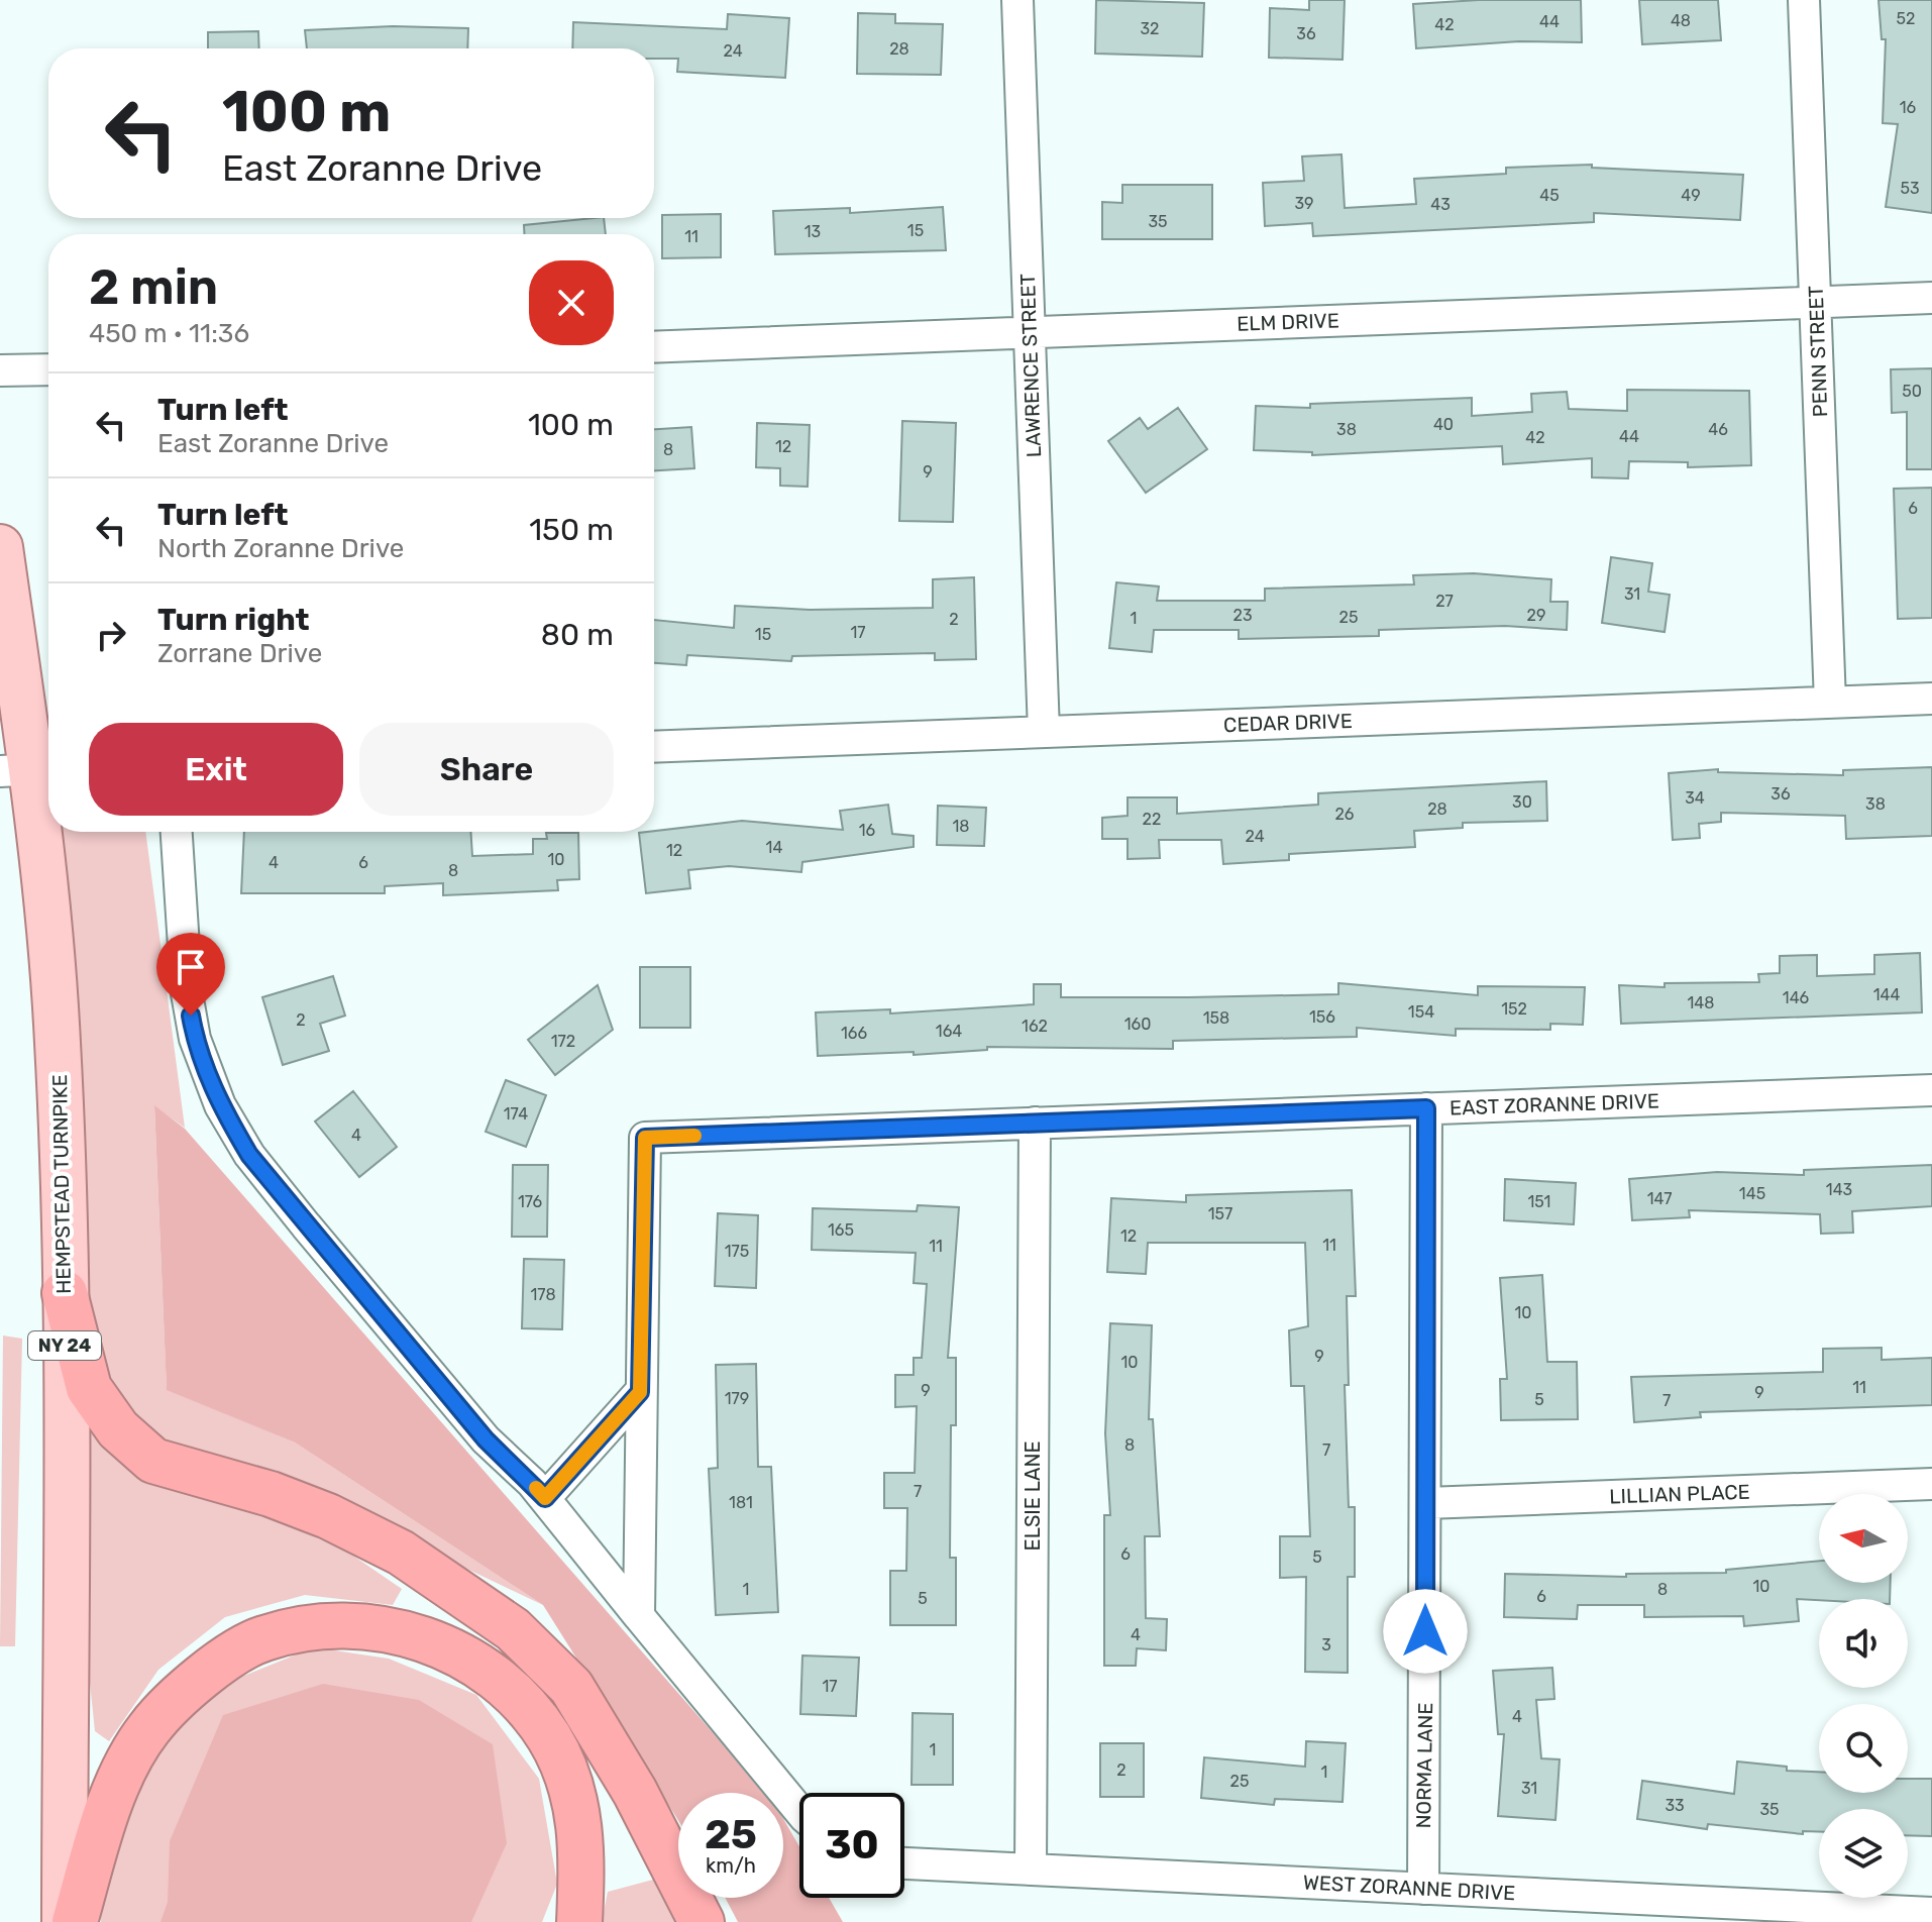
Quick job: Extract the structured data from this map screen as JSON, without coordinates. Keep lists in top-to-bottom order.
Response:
{
  "streets": {
    "main road": ["HEMPSTEAD TURNPIKE", "NY 24"],
    "street": [
      "ELM DRIVE",
      "PENN STREET",
      "LAWRENCE STREET",
      "CEDAR DRIVE",
      "EAST ZORANNE DRIVE",
      "LILLIAN PLACE",
      "ELSIE LANE",
      "NORMA LANE",
      "WEST ZORANNE DRIVE"
    ]
  },
  "crossings": [
    ["ELM DRIVE", "PENN STREET"],
    ["ELM DRIVE", "LAWRENCE STREET"],
    ["PENN STREET", "CEDAR DRIVE"],
    ["LAWRENCE STREET", "CEDAR DRIVE"],
    ["EAST ZORANNE DRIVE", "ELSIE LANE"],
    ["EAST ZORANNE DRIVE", "NORMA LANE"],
    ["LILLIAN PLACE", "NORMA LANE"],
    ["ELSIE LANE", "WEST ZORANNE DRIVE"],
    ["NORMA LANE", "WEST ZORANNE DRIVE"]
  ],
  "house_numbers": [
    "52",
    "48",
    "44",
    "42",
    "32",
    "36",
    "28",
    "24",
    "16",
    "53",
    "45",
    "49",
    "39",
    "43",
    "35",
    "15",
    "13",
    "11",
    "50",
    "40",
    "38",
    "46",
    "44",
    "42",
    "12",
    "8",
    "9",
    "6",
    "31",
    "27",
    "23",
    "29",
    "25",
    "1",
    "2",
    "17",
    "15",
    "36",
    "34",
    "30",
    "38",
    "28",
    "26",
    "22",
    "18",
    "16",
    "24",
    "14",
    "12",
    "10",
    "4",
    "6",
    "8",
    "144",
    "146",
    "148",
    "152",
    "154",
    "156",
    "158",
    "2",
    "160",
    "162",
    "164",
    "166",
    "172",
    "174",
    "4",
    "143",
    "145",
    "147",
    "176",
    "151",
    "157",
    "165",
    "12",
    "11",
    "11",
    "175",
    "178",
    "10",
    "9",
    "10",
    "11",
    "9",
    "9",
    "179",
    "5",
    "7",
    "8",
    "7",
    "7",
    "181",
    "6",
    "5",
    "10",
    "1",
    "8",
    "6",
    "5",
    "4",
    "3",
    "17",
    "4",
    "1",
    "2",
    "1",
    "25",
    "31",
    "33",
    "35"
  ],
  "north": "left",
  "page": {
    "turn": ["100 m", "East Zoranne Drive"],
    "heading": ["2 min", "450 m · 11:36"],
    "list": [
      {
        "name": "Turn left",
        "note": "East Zoranne Drive",
        "value": "100 m"
      },
      {
        "name": "Turn left",
        "note": "North Zoranne Drive",
        "value": "150 m"
      },
      {
        "name": "Turn right",
        "note": "Zorrane Drive",
        "value": "80 m"
      }
    ],
    "buttons": ["Exit", "Share"],
    "speed": "25 km/h",
    "limit": "30"
  }
}
